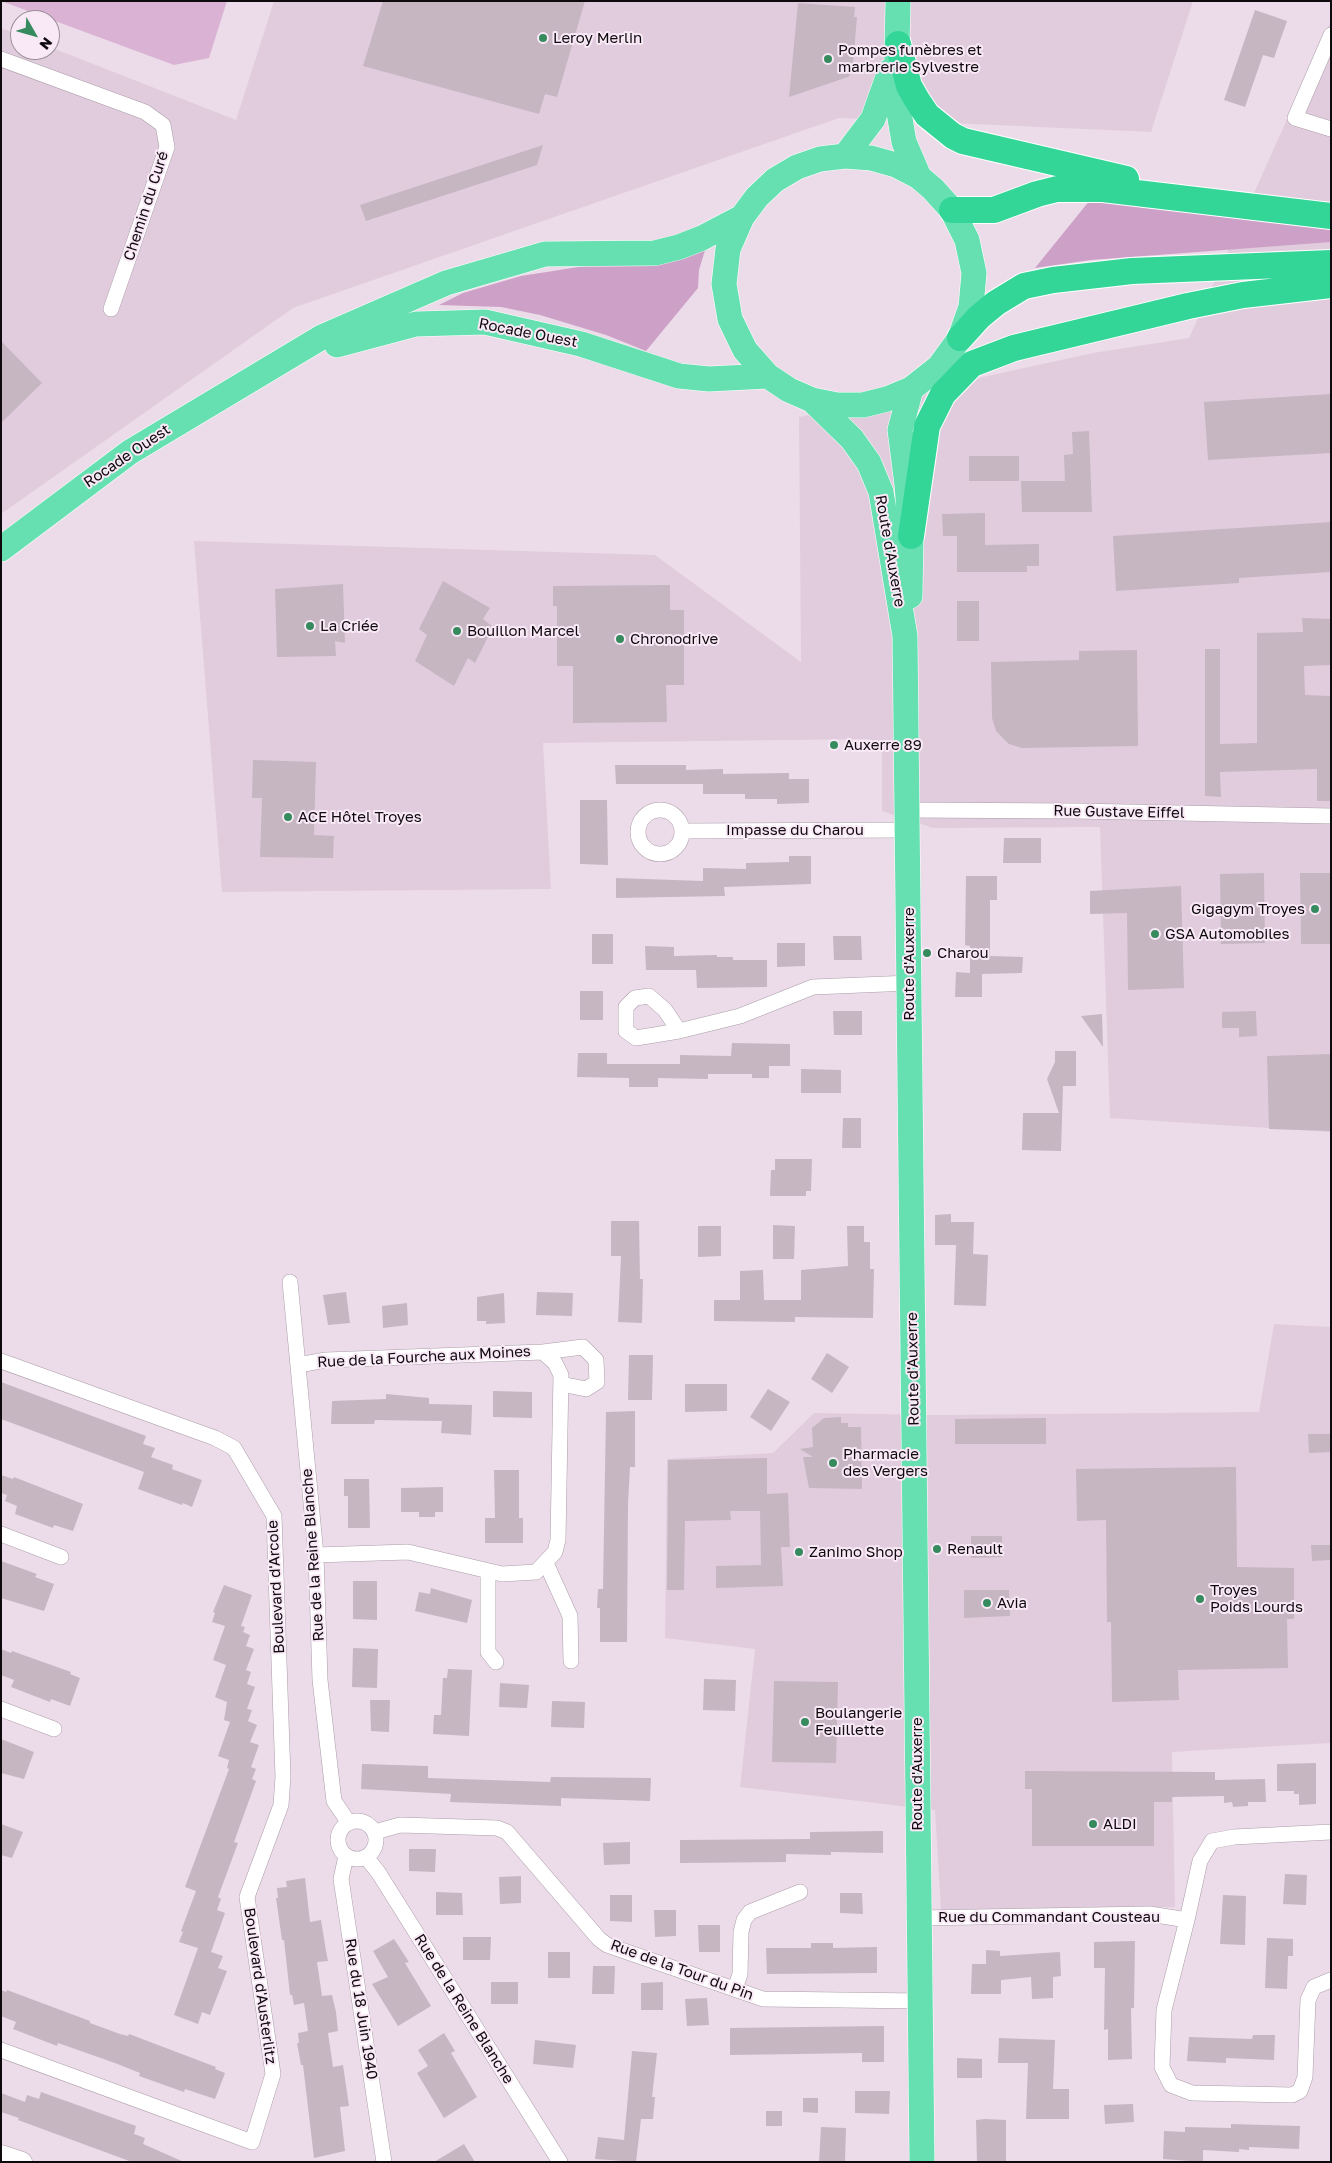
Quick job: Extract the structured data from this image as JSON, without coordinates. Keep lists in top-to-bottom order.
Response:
{
  "streets": {
    "main road": ["Rocade Ouest", "Route d'Auxerre"],
    "street": [
      "Chemin du Curé",
      "Rue Gustave Eiffel",
      "Impasse du Charou",
      "Rue de la Fourche aux Moines",
      "Rue de la Reine Blanche",
      "Boulevard d'Arcole",
      "Rue du Commandant Cousteau",
      "Rue de la Tour du Pin",
      "Boulevard d'Austerlitz",
      "Rue du 18 Juin 1940"
    ]
  },
  "crossings": [
    ["Route d'Auxerre", "Rue Gustave Eiffel"],
    ["Route d'Auxerre", "Impasse du Charou"],
    ["Route d'Auxerre", "Rue du Commandant Cousteau"],
    ["Route d'Auxerre", "Rue de la Tour du Pin"],
    ["Rue Gustave Eiffel", "Impasse du Charou"],
    ["Rue de la Fourche aux Moines", "Rue de la Reine Blanche"],
    ["Rue de la Reine Blanche", "Rue de la Tour du Pin"],
    ["Rue de la Reine Blanche", "Rue du 18 Juin 1940"],
    ["Boulevard d'Arcole", "Boulevard d'Austerlitz"],
    ["Rue de la Tour du Pin", "Rue du 18 Juin 1940"]
  ],
  "places": [
    "Leroy Merlin",
    "Pompes funèbres et marbrerie Sylvestre",
    "La Criée",
    "Bouillon Marcel",
    "Chronodrive",
    "Auxerre 89",
    "ACE Hôtel Troyes",
    "Gigagym Troyes",
    "GSA Automobiles",
    "Charou",
    "Pharmacie des Vergers",
    "Renault",
    "Zanimo Shop",
    "Troyes Poids Lourds",
    "Avia",
    "Boulangerie Feuillette",
    "ALDI"
  ],
  "north": "bottom right"
}
